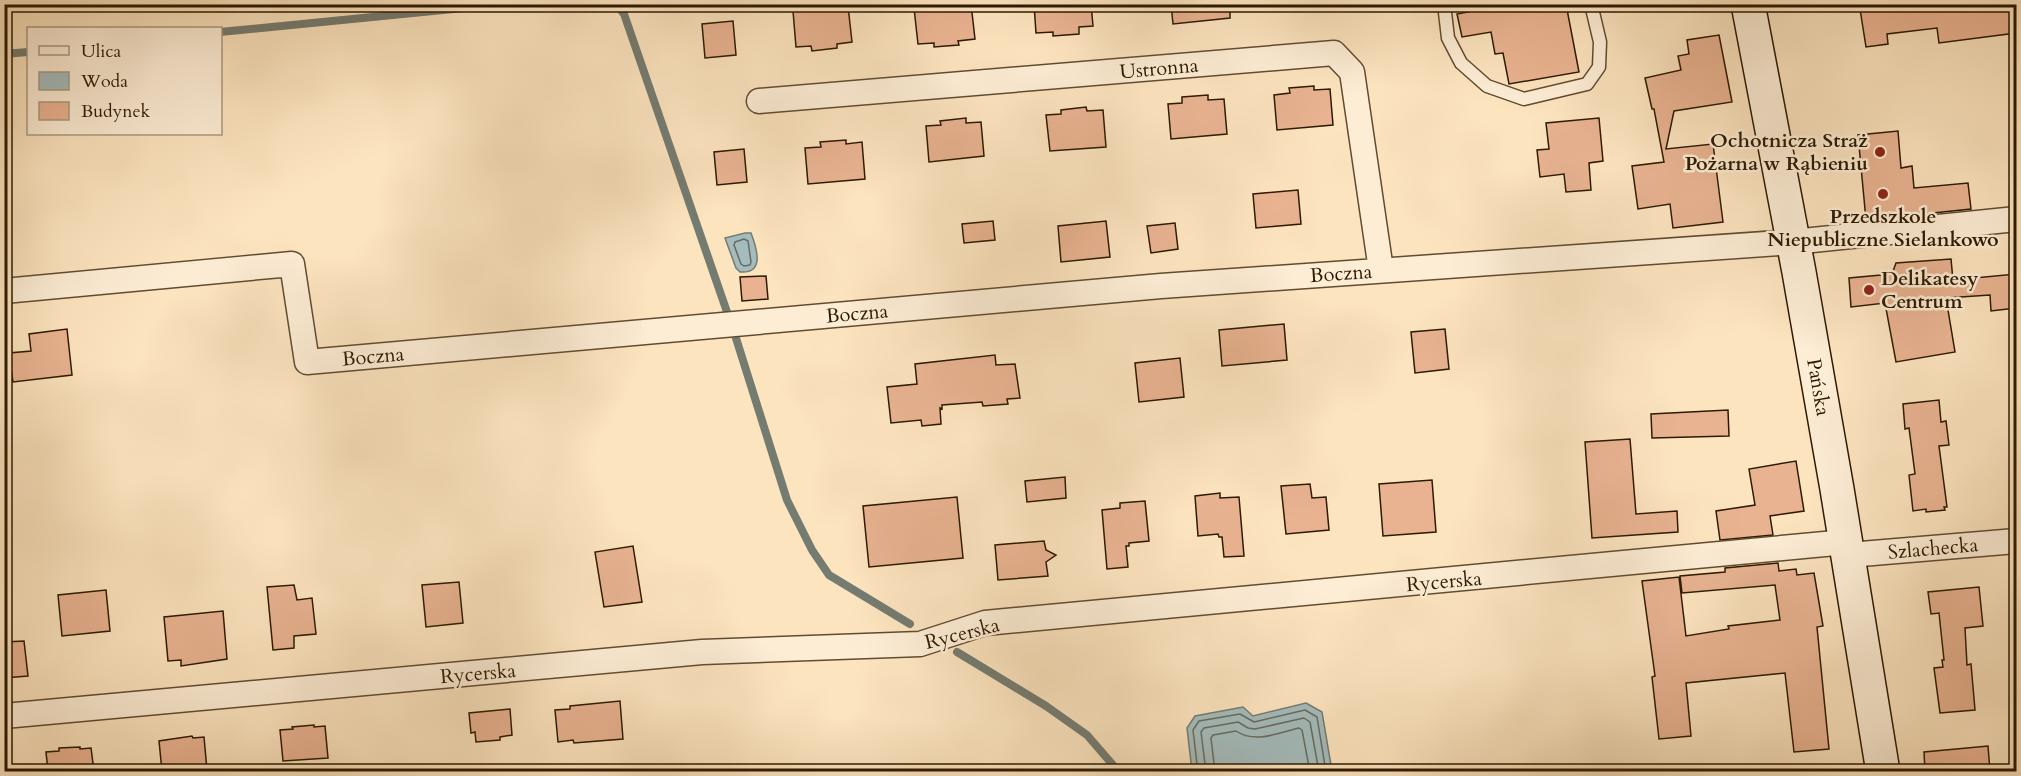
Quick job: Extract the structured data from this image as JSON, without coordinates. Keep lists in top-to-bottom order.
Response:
{
  "streets": {
    "street": [
      "Ustronna",
      "Boczna",
      "Pańska",
      "Szlachecka",
      "Rycerska"
    ]
  },
  "crossings": [
    ["Ustronna", "Boczna"],
    ["Boczna", "Pańska"],
    ["Pańska", "Szlachecka"],
    ["Pańska", "Rycerska"],
    ["Szlachecka", "Rycerska"]
  ],
  "places": ["Ochotnicza Straż Pożarna w Rąbieniu", "Przedszkole Niepubliczne Sielankowo", "Delikatesy Centrum"],
  "legend": ["Ulica", "Woda", "Budynek"]
}
